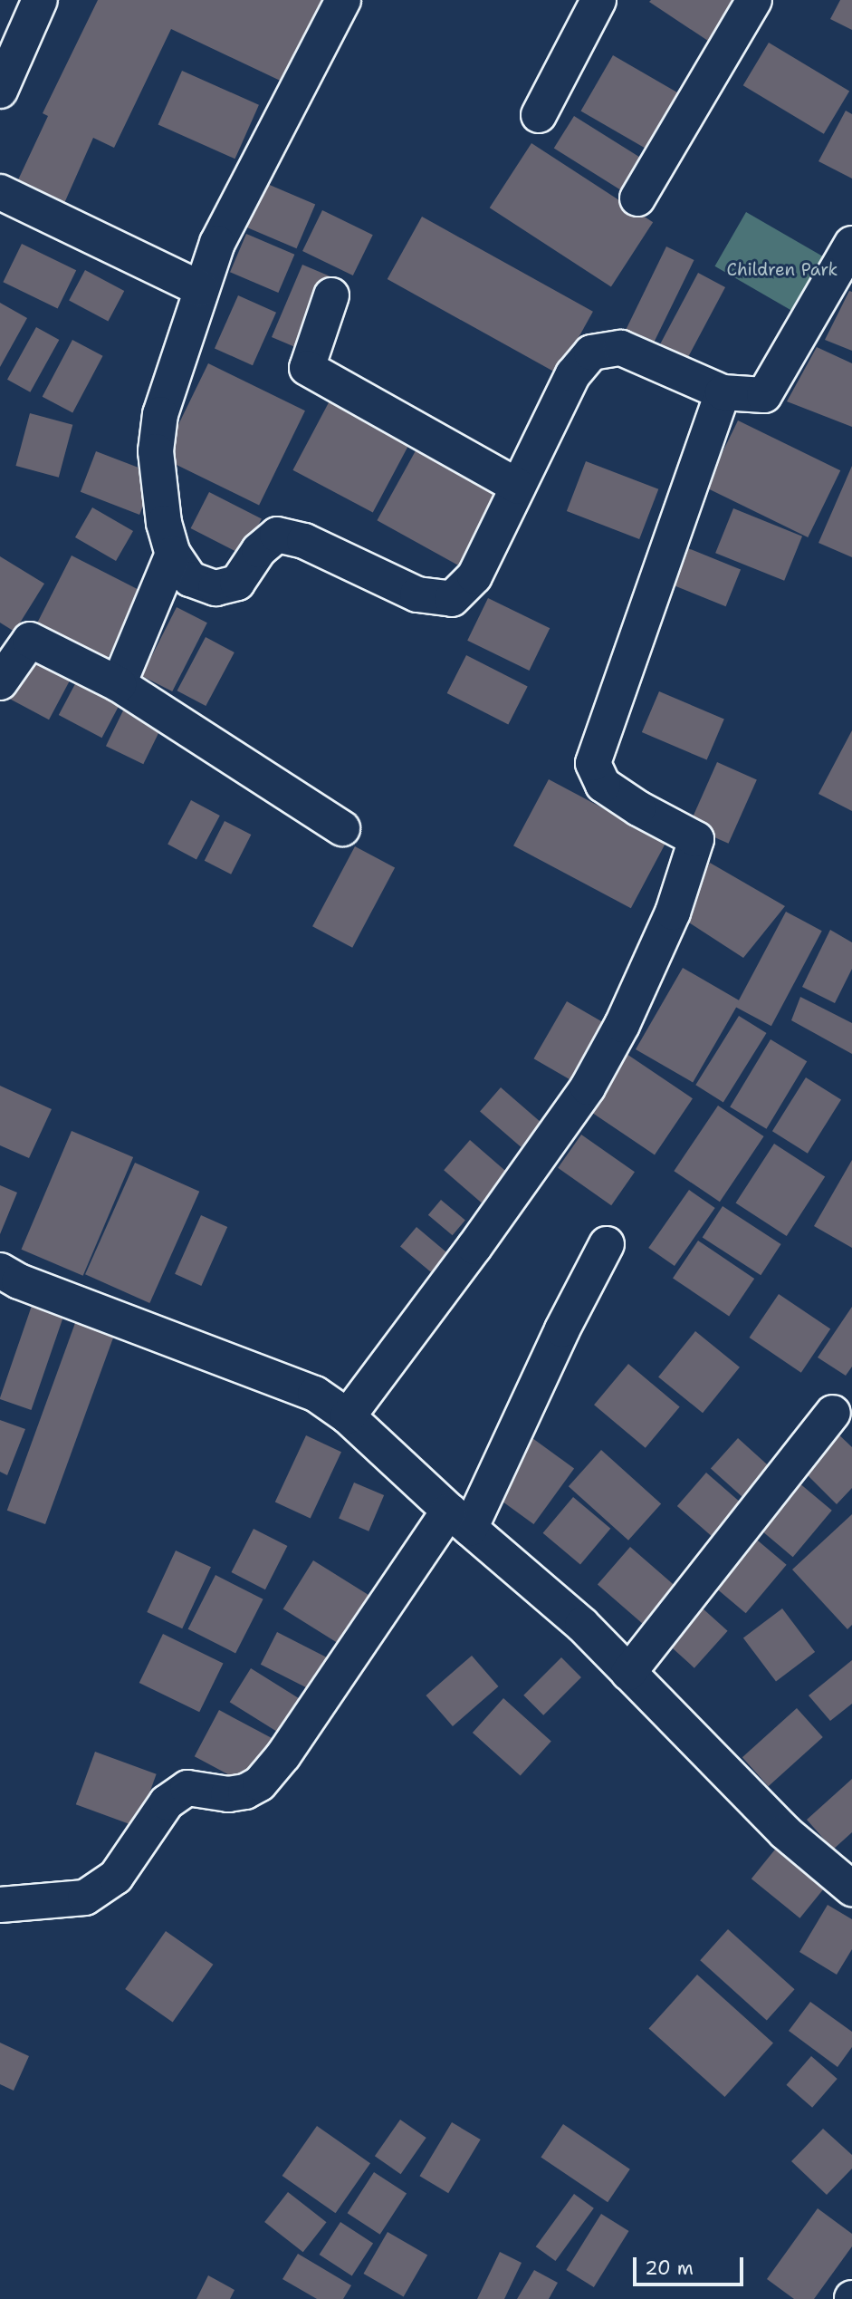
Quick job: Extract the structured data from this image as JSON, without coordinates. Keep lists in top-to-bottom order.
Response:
{
  "parks": ["Children Park"],
  "scale_bar": "20 m"
}
